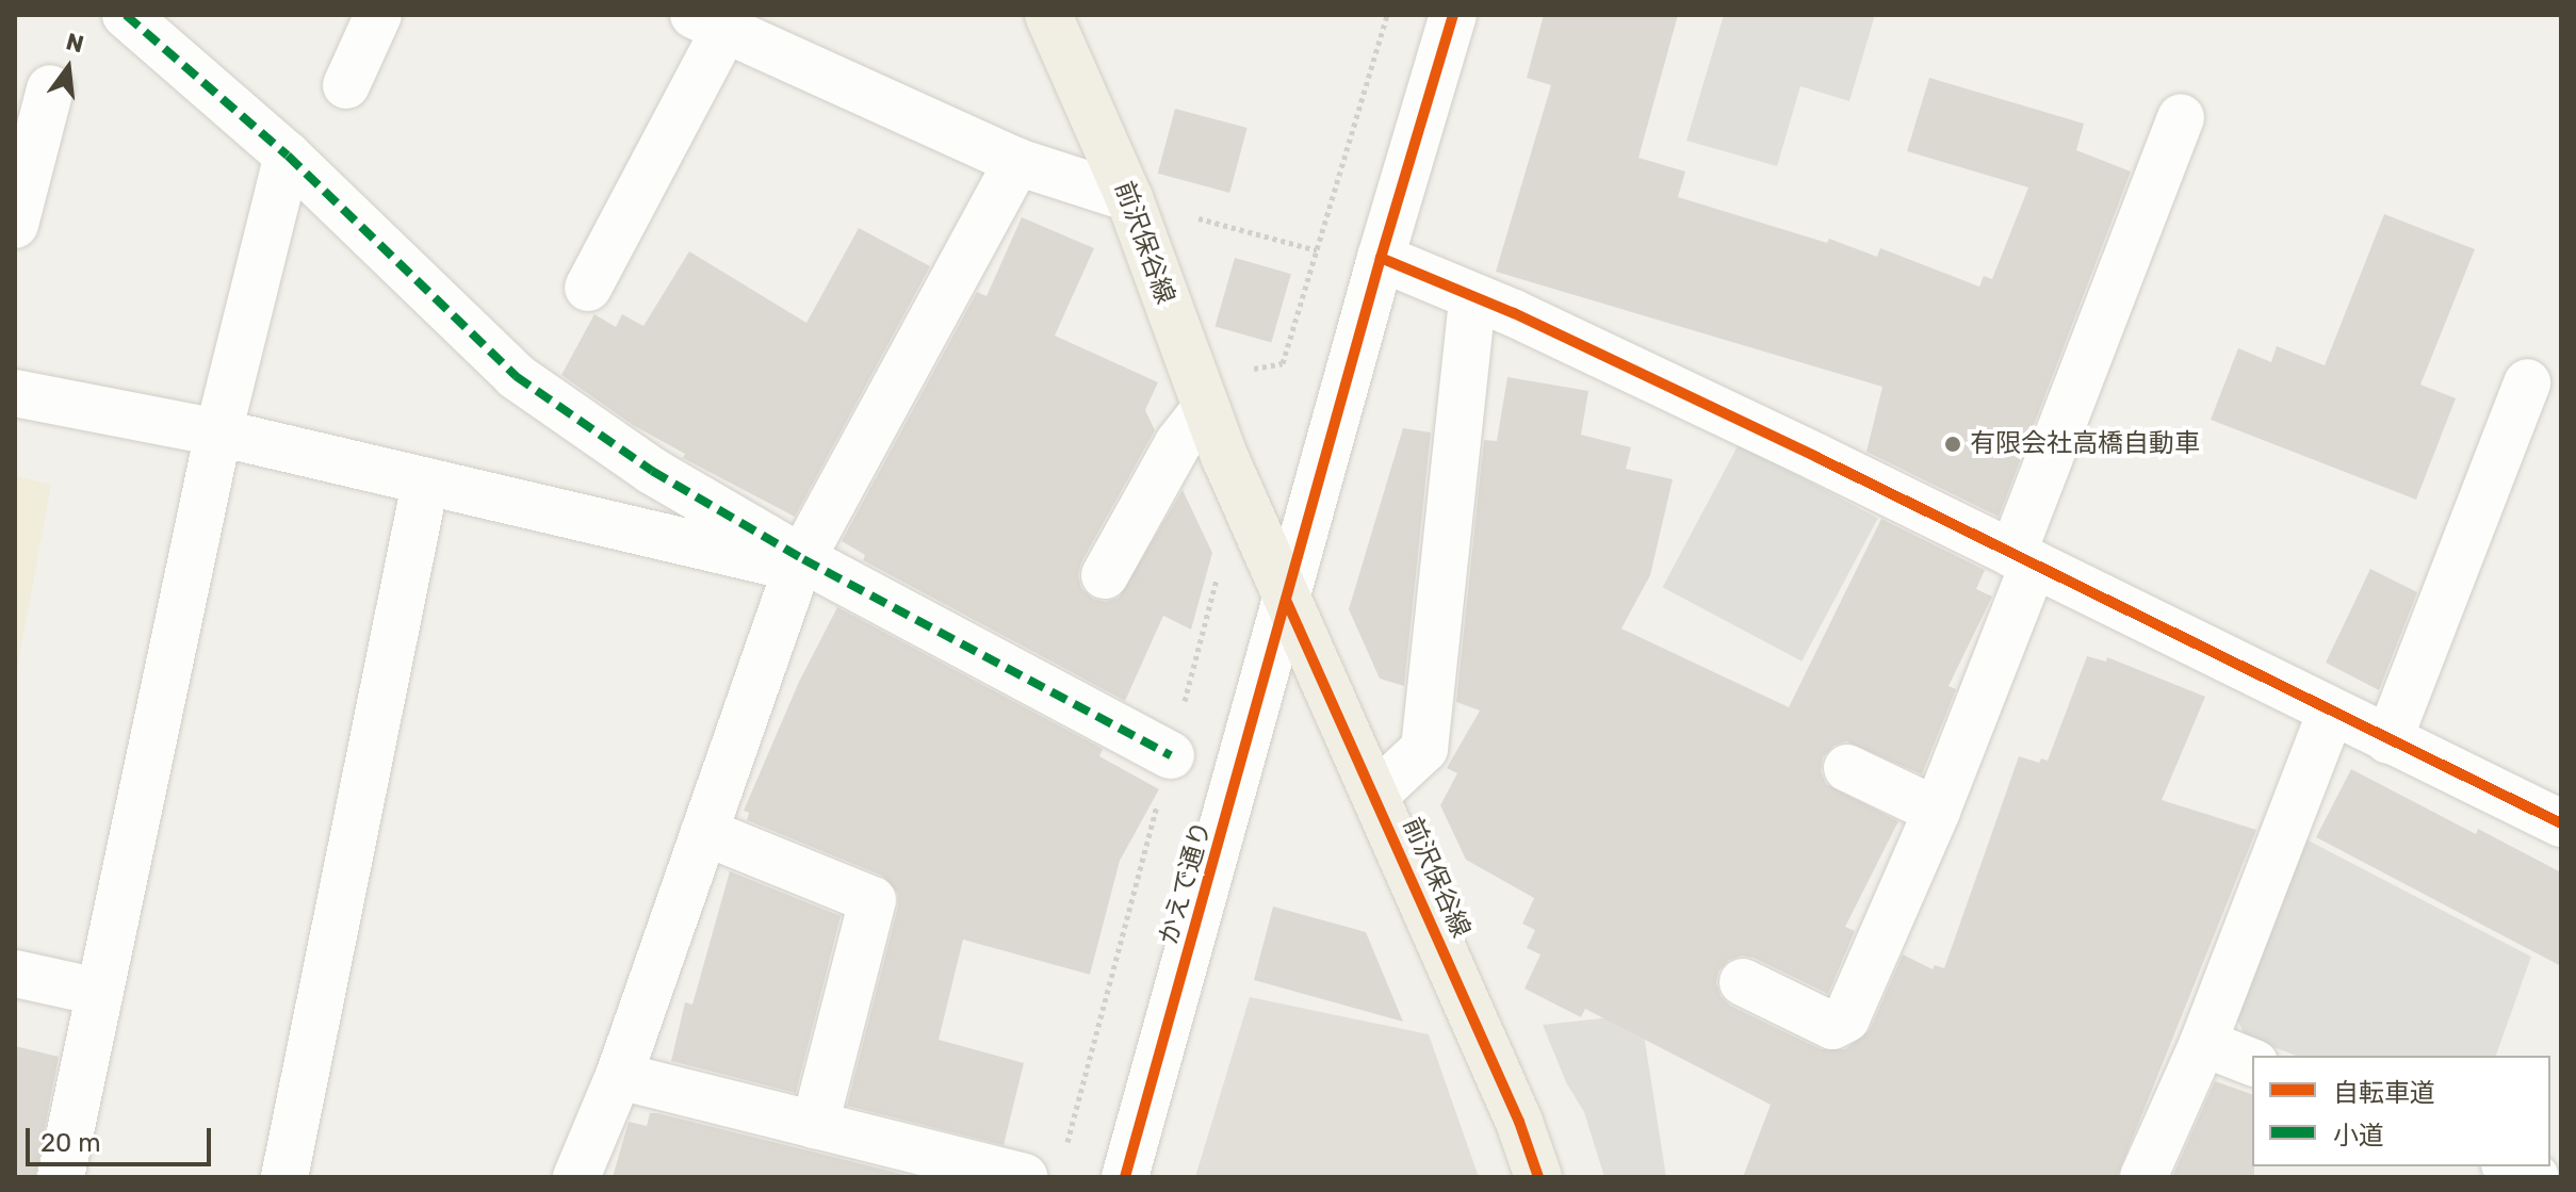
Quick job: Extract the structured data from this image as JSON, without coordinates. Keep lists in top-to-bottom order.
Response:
{
  "streets": {
    "main road": ["前沢保谷線"],
    "street": ["かえで通り"]
  },
  "crossings": [
    ["前沢保谷線", "かえで通り"]
  ],
  "places": ["有限会社高橋自動車"],
  "legend": ["自転車道", "小道"],
  "scale_bar": "20 m",
  "north": "top"
}
